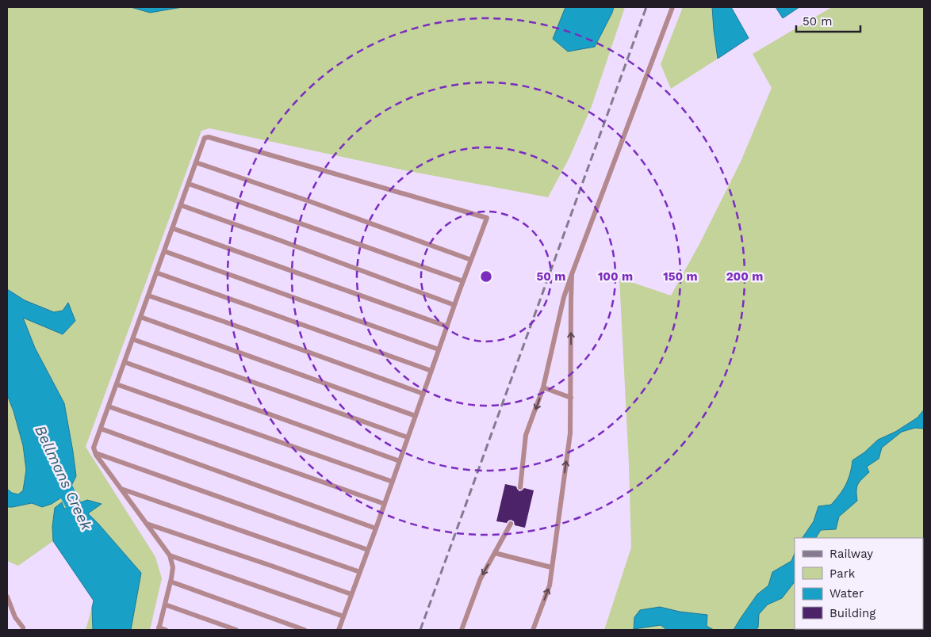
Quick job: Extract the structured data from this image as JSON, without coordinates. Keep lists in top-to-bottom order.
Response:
{
  "water": ["Bellmans Creek"],
  "legend": [
    "Railway",
    "Park",
    "Water",
    "Building"
  ],
  "scale_bar": "50 m",
  "rings": [
    "50 m",
    "100 m",
    "150 m",
    "200 m"
  ]
}
